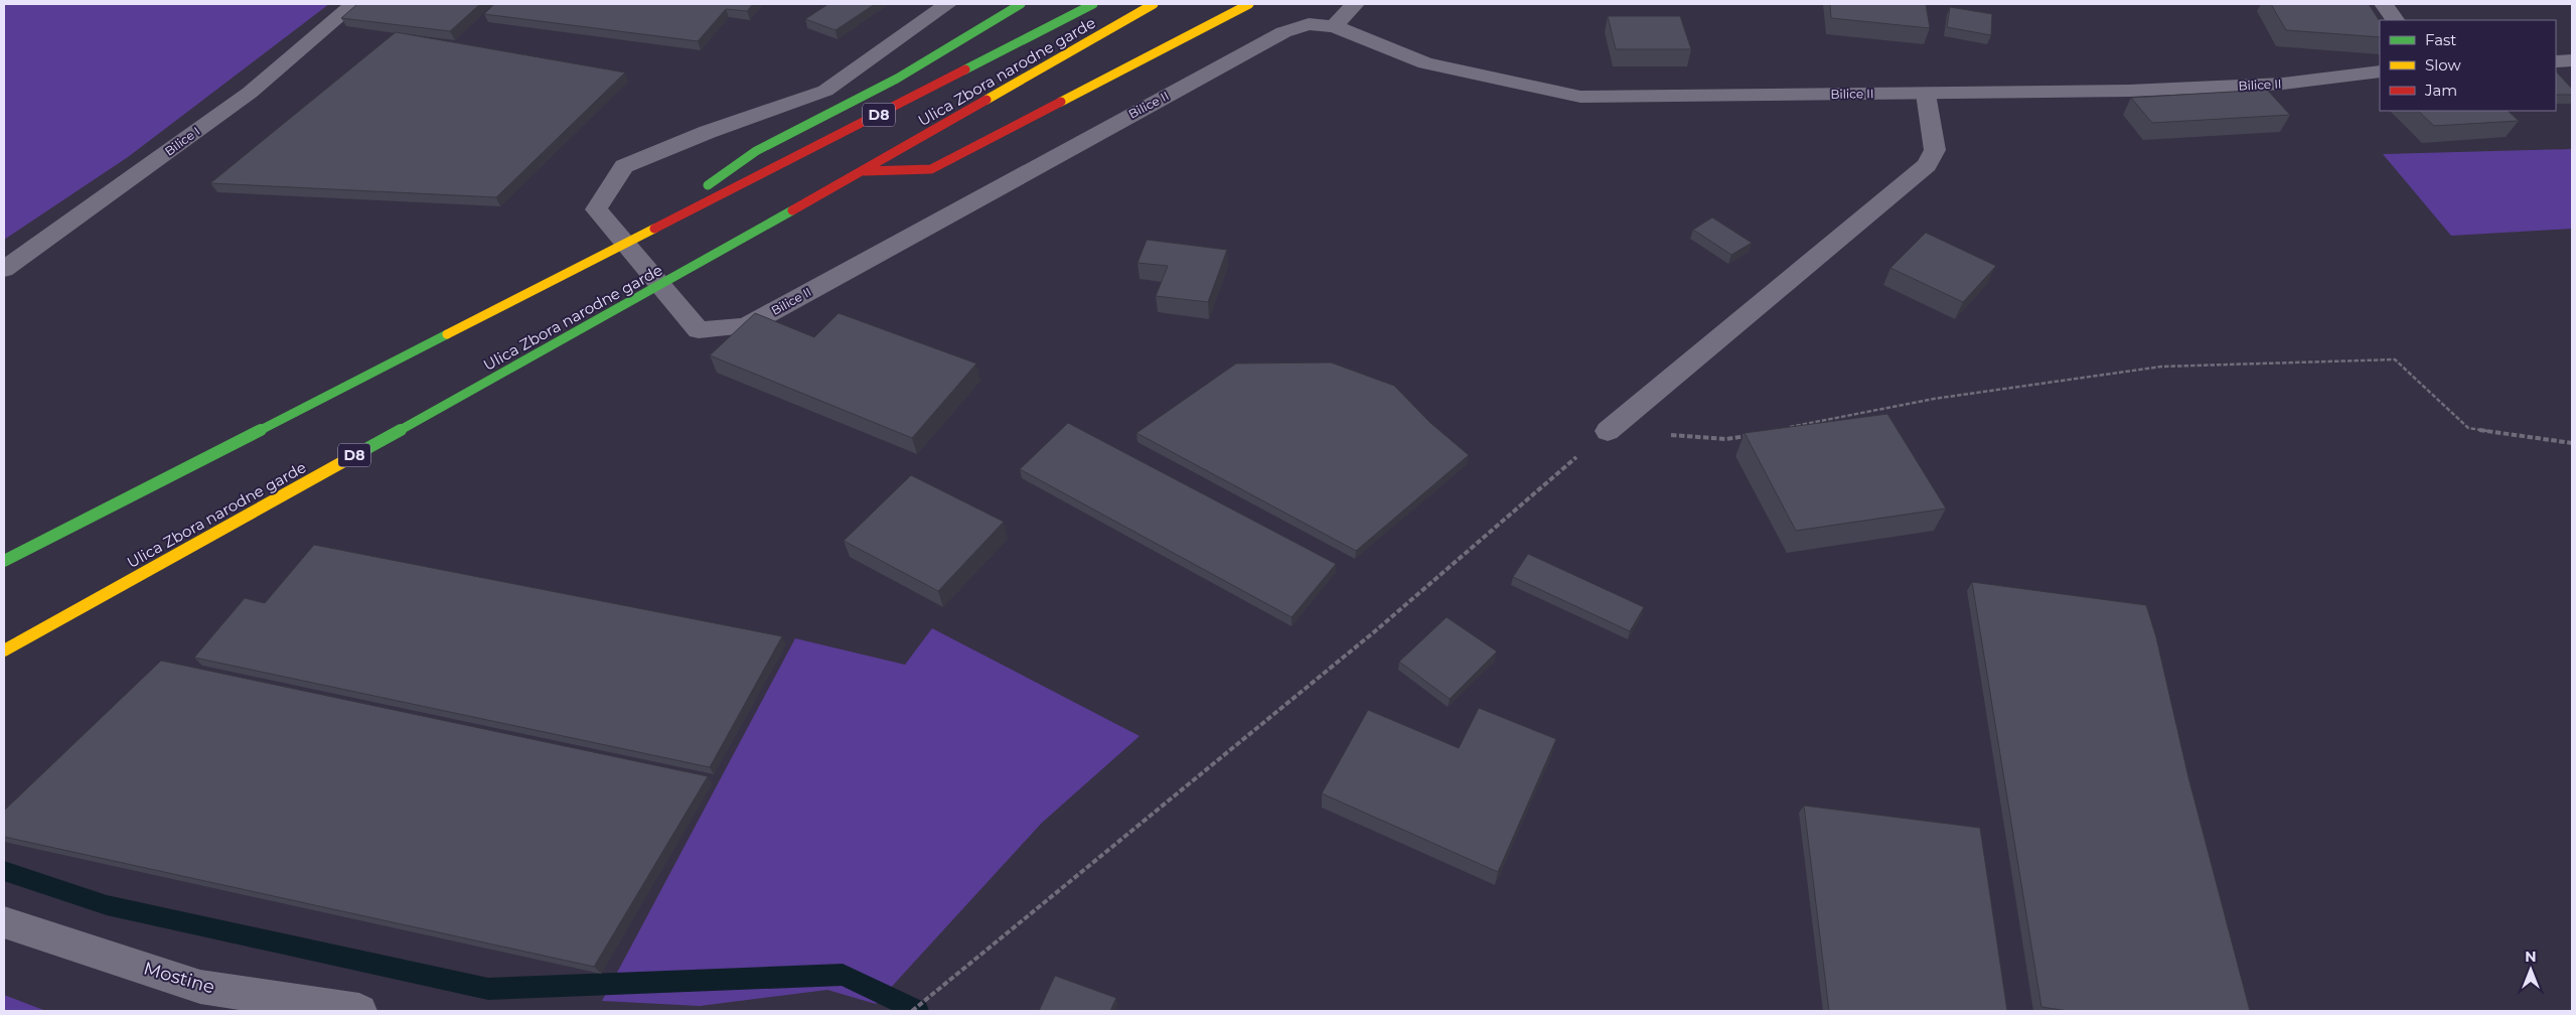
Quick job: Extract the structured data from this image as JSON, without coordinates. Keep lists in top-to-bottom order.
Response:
{
  "streets": {
    "highway": ["Ulica Zbora narodne garde", "D8"],
    "street": ["Bilice II", "Bilice I", "Mostine"]
  },
  "legend": ["Fast", "Slow", "Jam"],
  "north": "top"
}
